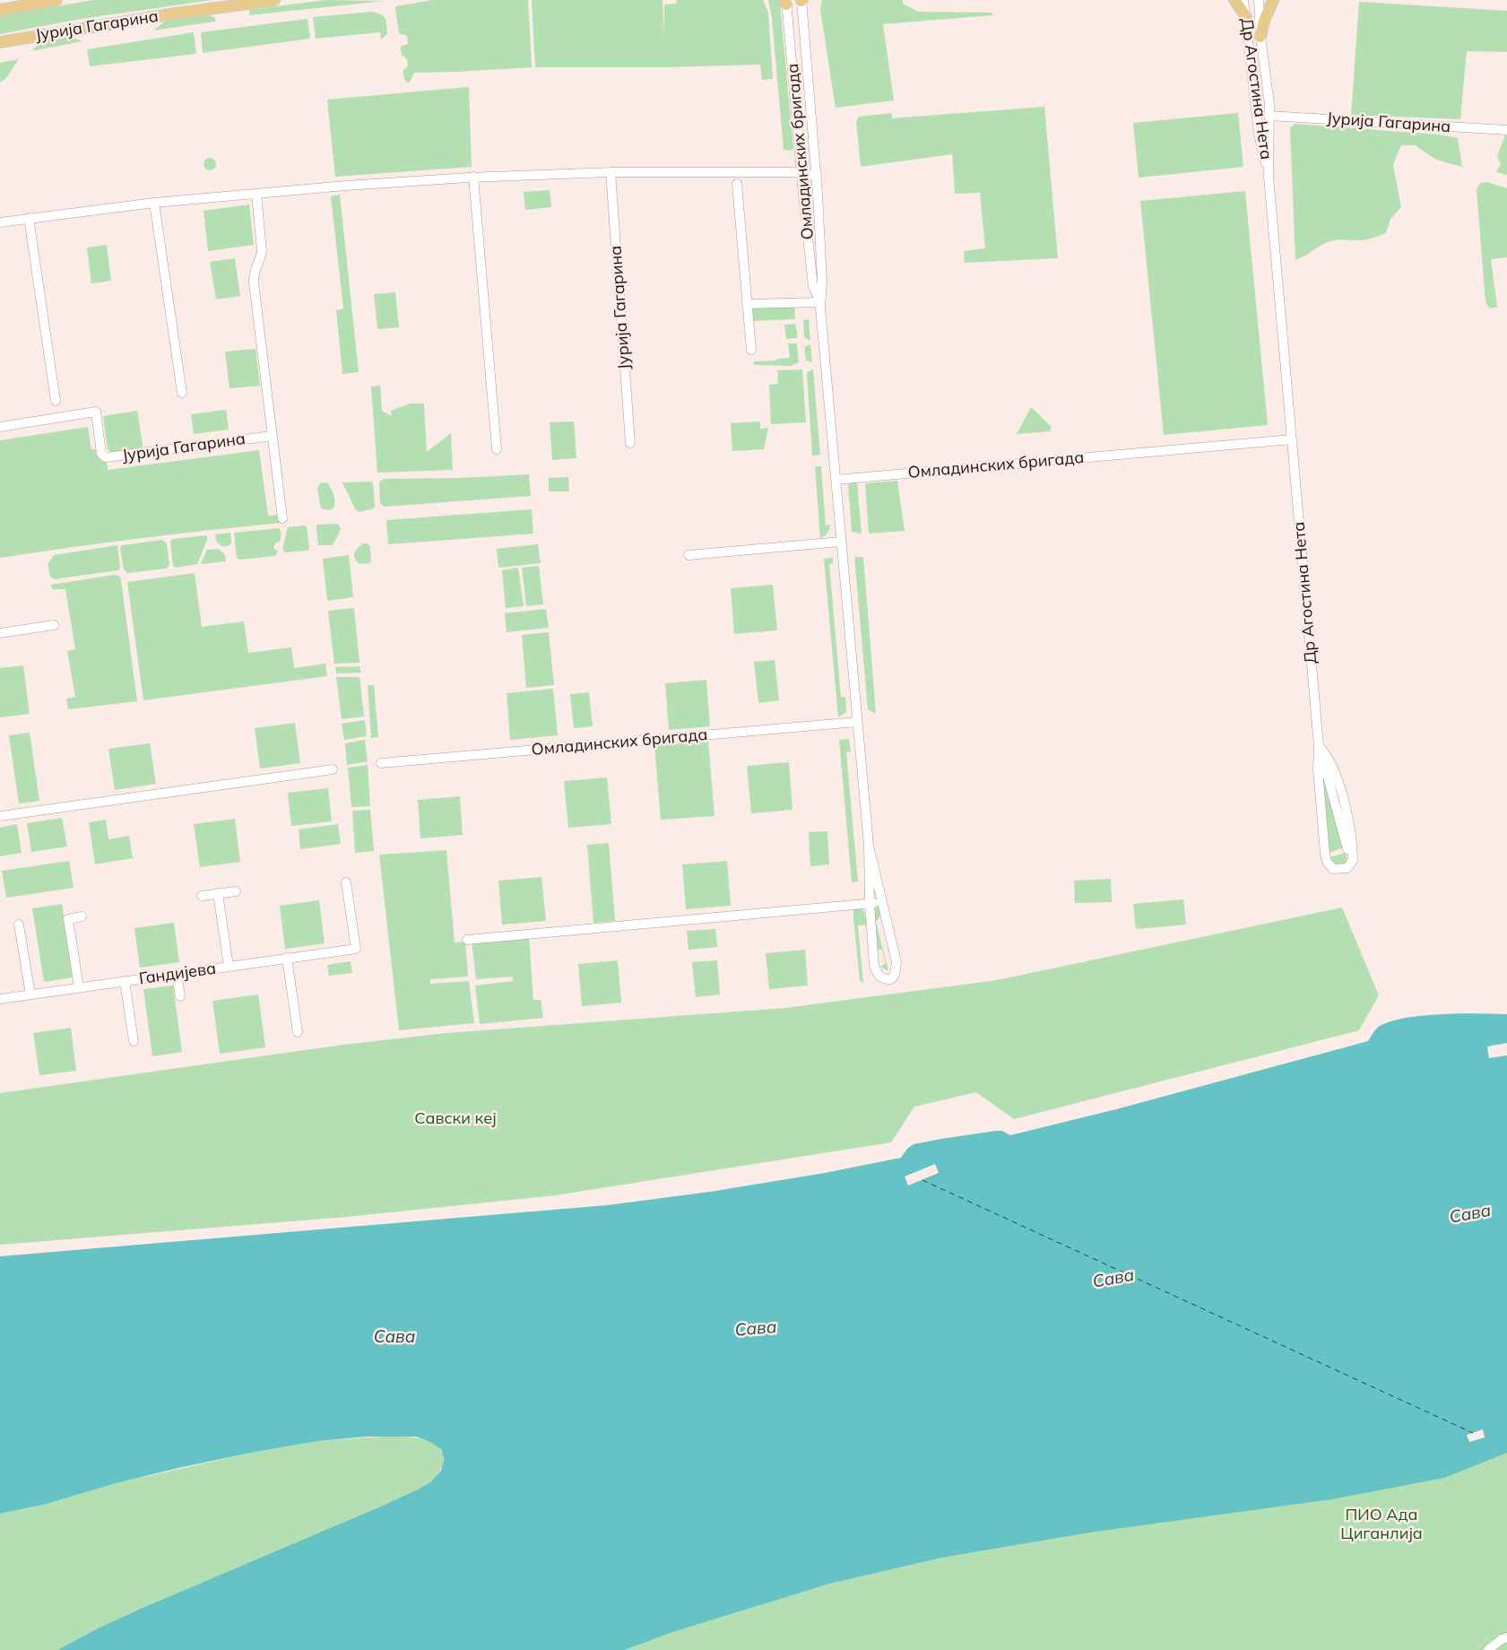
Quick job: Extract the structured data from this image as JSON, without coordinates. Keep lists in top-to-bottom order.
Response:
{
  "streets": {
    "main road": ["Јурија Гагарина"],
    "street": ["Др Агостина Нета", "Омладинских бригада", "Гандијева"]
  },
  "crossings": [
    ["Јурија Гагарина", "Др Агостина Нета"],
    ["Др Агостина Нета", "Омладинских бригада"]
  ],
  "water": ["Сава"],
  "parks": ["Савски кеј", "ПИО Ада Циганлија"]
}
